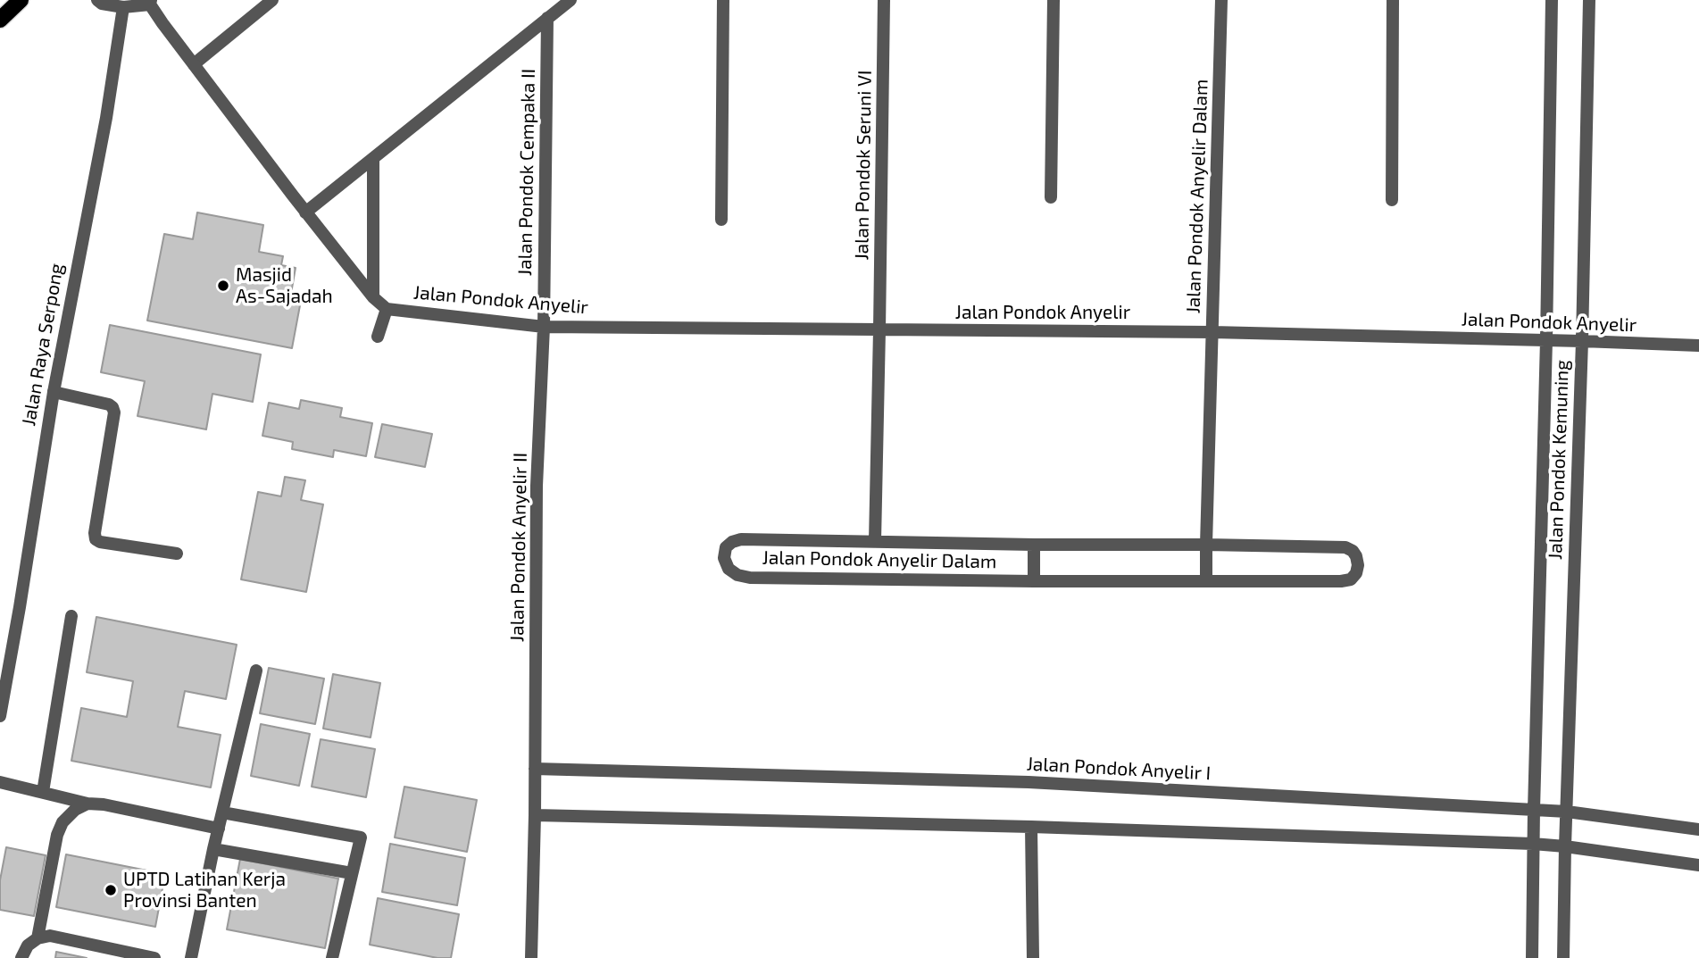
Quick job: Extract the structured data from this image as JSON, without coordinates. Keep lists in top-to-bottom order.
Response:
{
  "streets": {
    "street": [
      "Jalan Pondok Seruni VI",
      "Jalan Pondok Cempaka II",
      "Jalan Pondok Anyelir Dalam",
      "Jalan Pondok Anyelir",
      "Jalan Raya Serpong",
      "Jalan Pondok Kemuning",
      "Jalan Pondok Anyelir II",
      "Jalan Pondok Anyelir I"
    ]
  },
  "crossings": [
    ["Jalan Pondok Seruni VI", "Jalan Pondok Anyelir Dalam"],
    ["Jalan Pondok Seruni VI", "Jalan Pondok Anyelir"],
    ["Jalan Pondok Cempaka II", "Jalan Pondok Anyelir"],
    ["Jalan Pondok Cempaka II", "Jalan Pondok Anyelir II"],
    ["Jalan Pondok Anyelir Dalam", "Jalan Pondok Anyelir"],
    ["Jalan Pondok Anyelir", "Jalan Pondok Kemuning"],
    ["Jalan Pondok Anyelir", "Jalan Pondok Anyelir II"],
    ["Jalan Pondok Kemuning", "Jalan Pondok Anyelir I"],
    ["Jalan Pondok Anyelir II", "Jalan Pondok Anyelir I"]
  ],
  "places": ["Masjid As-Sajadah", "UPTD Latihan Kerja Provinsi Banten"]
}
